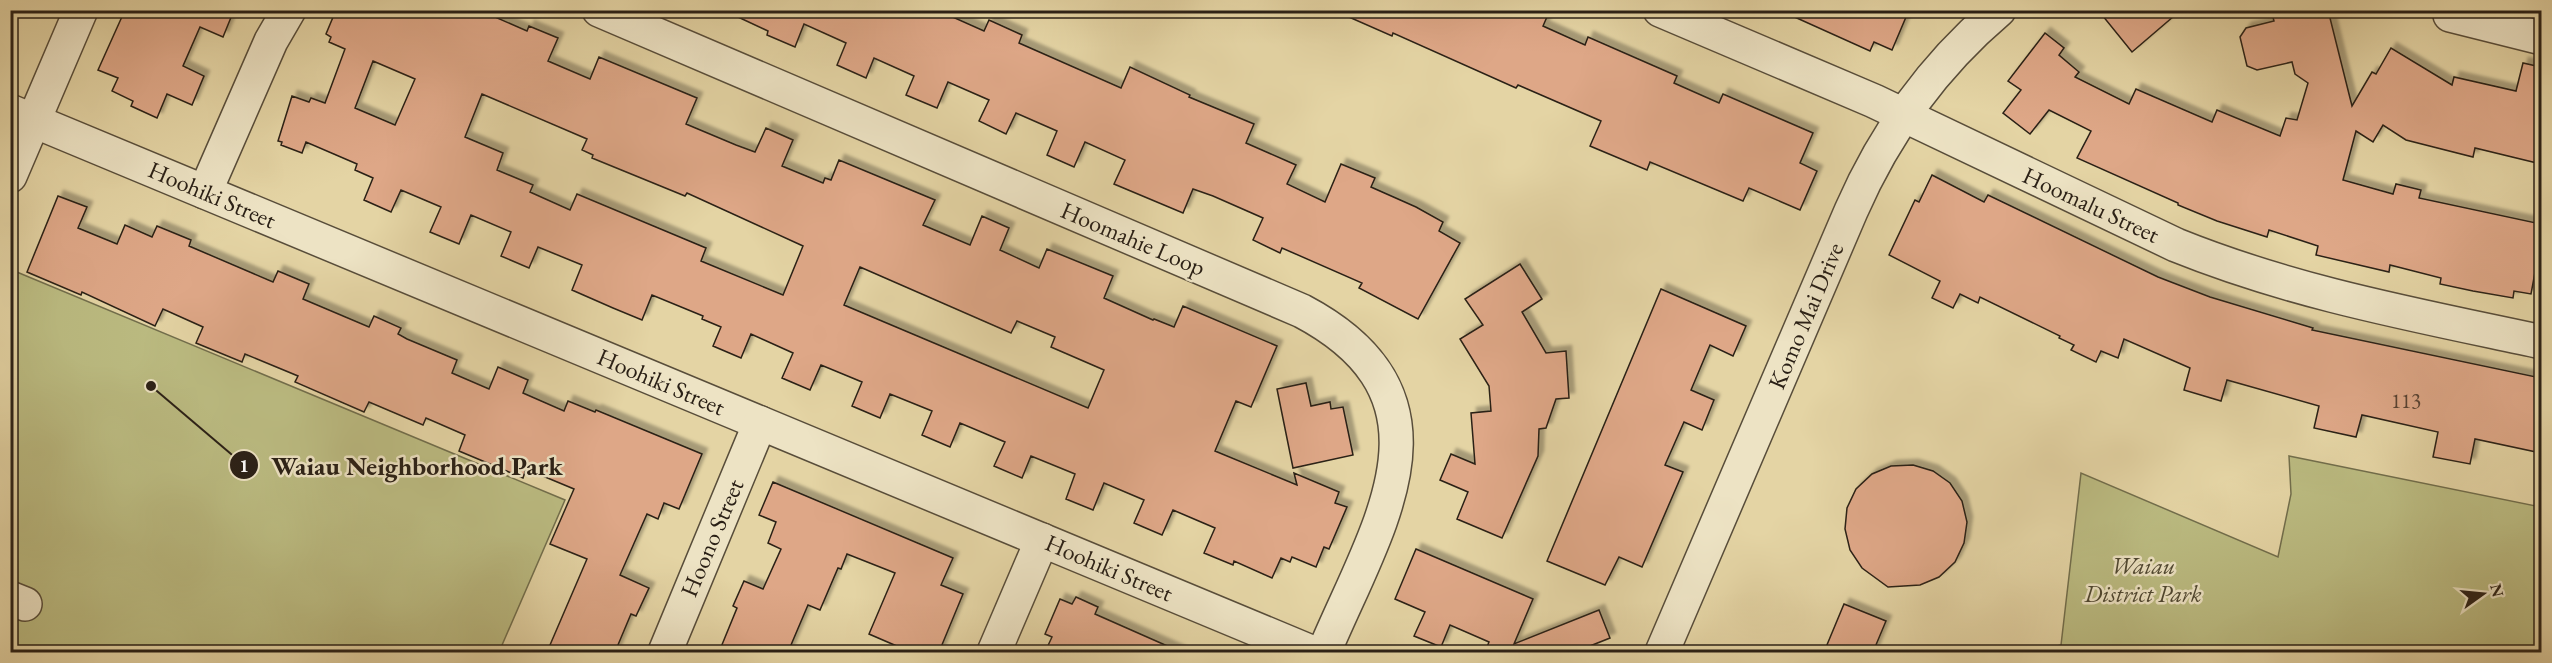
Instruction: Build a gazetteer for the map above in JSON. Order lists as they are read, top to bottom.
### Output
{
  "streets": {
    "street": [
      "Hoohiki Street",
      "Hoomalu Street",
      "Hoomahie Loop",
      "Komo Mai Drive",
      "Hoono Street"
    ]
  },
  "crossings": [
    ["Hoohiki Street", "Hoono Street"],
    ["Hoomalu Street", "Komo Mai Drive"]
  ],
  "parks": ["Waiau District Park"],
  "places": ["Waiau Neighborhood Park"],
  "house_numbers": ["113"],
  "north": "right"
}
